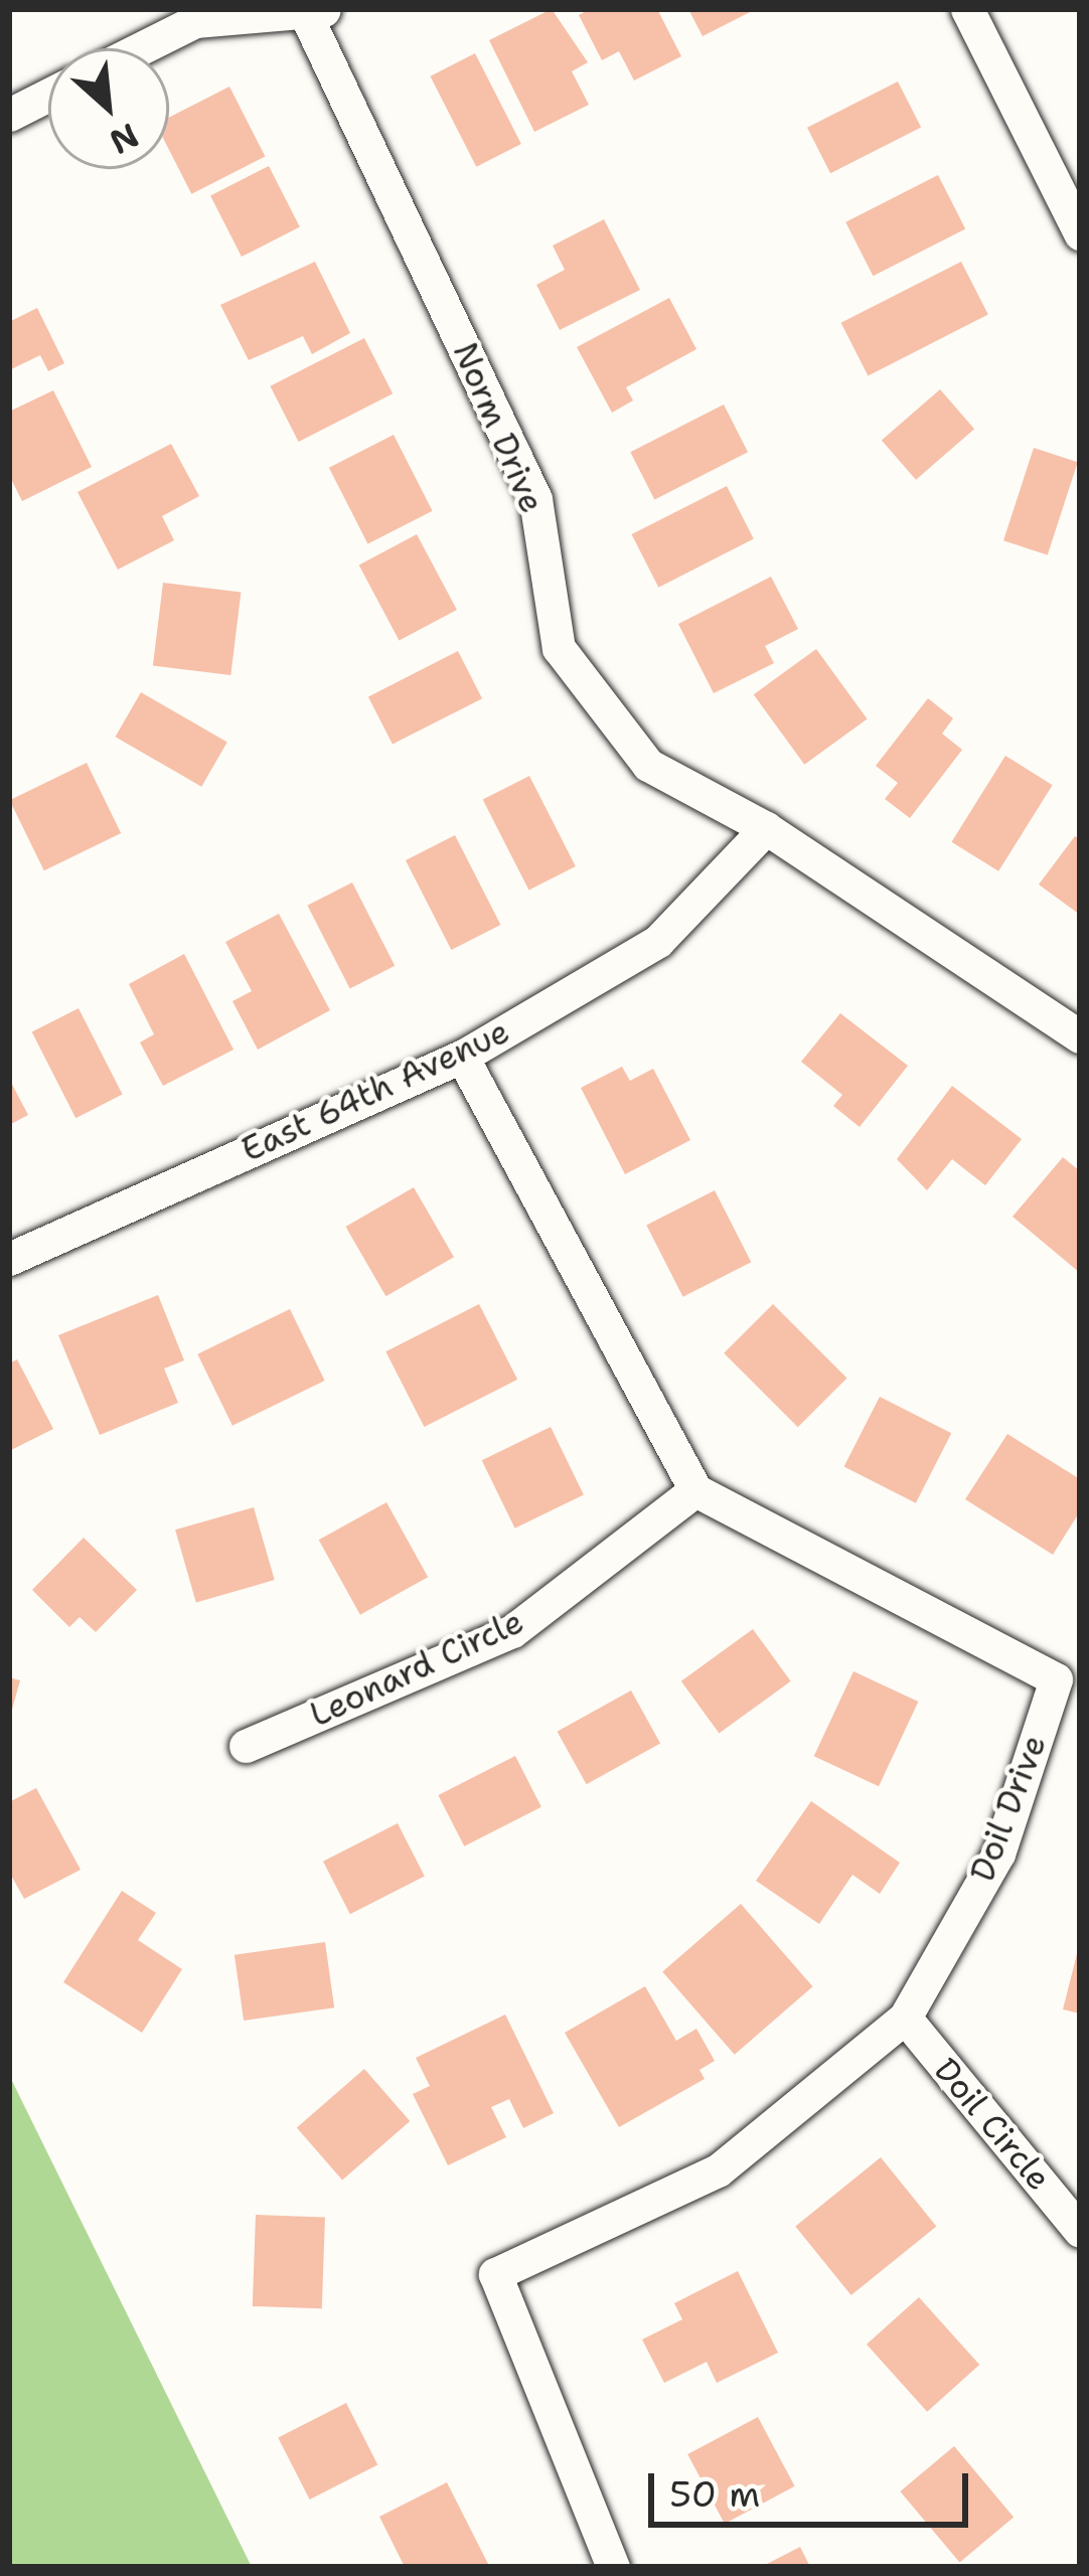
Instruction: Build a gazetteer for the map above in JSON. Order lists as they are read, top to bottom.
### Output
{
  "streets": {
    "street": [
      "Norm Drive",
      "East 64th Avenue",
      "Leonard Circle",
      "Doil Drive",
      "Doil Circle"
    ]
  },
  "crossings": [
    ["Norm Drive", "East 64th Avenue"],
    ["Leonard Circle", "Doil Drive"],
    ["Doil Drive", "Doil Circle"]
  ],
  "scale_bar": "50 m",
  "north": "bottom right"
}
